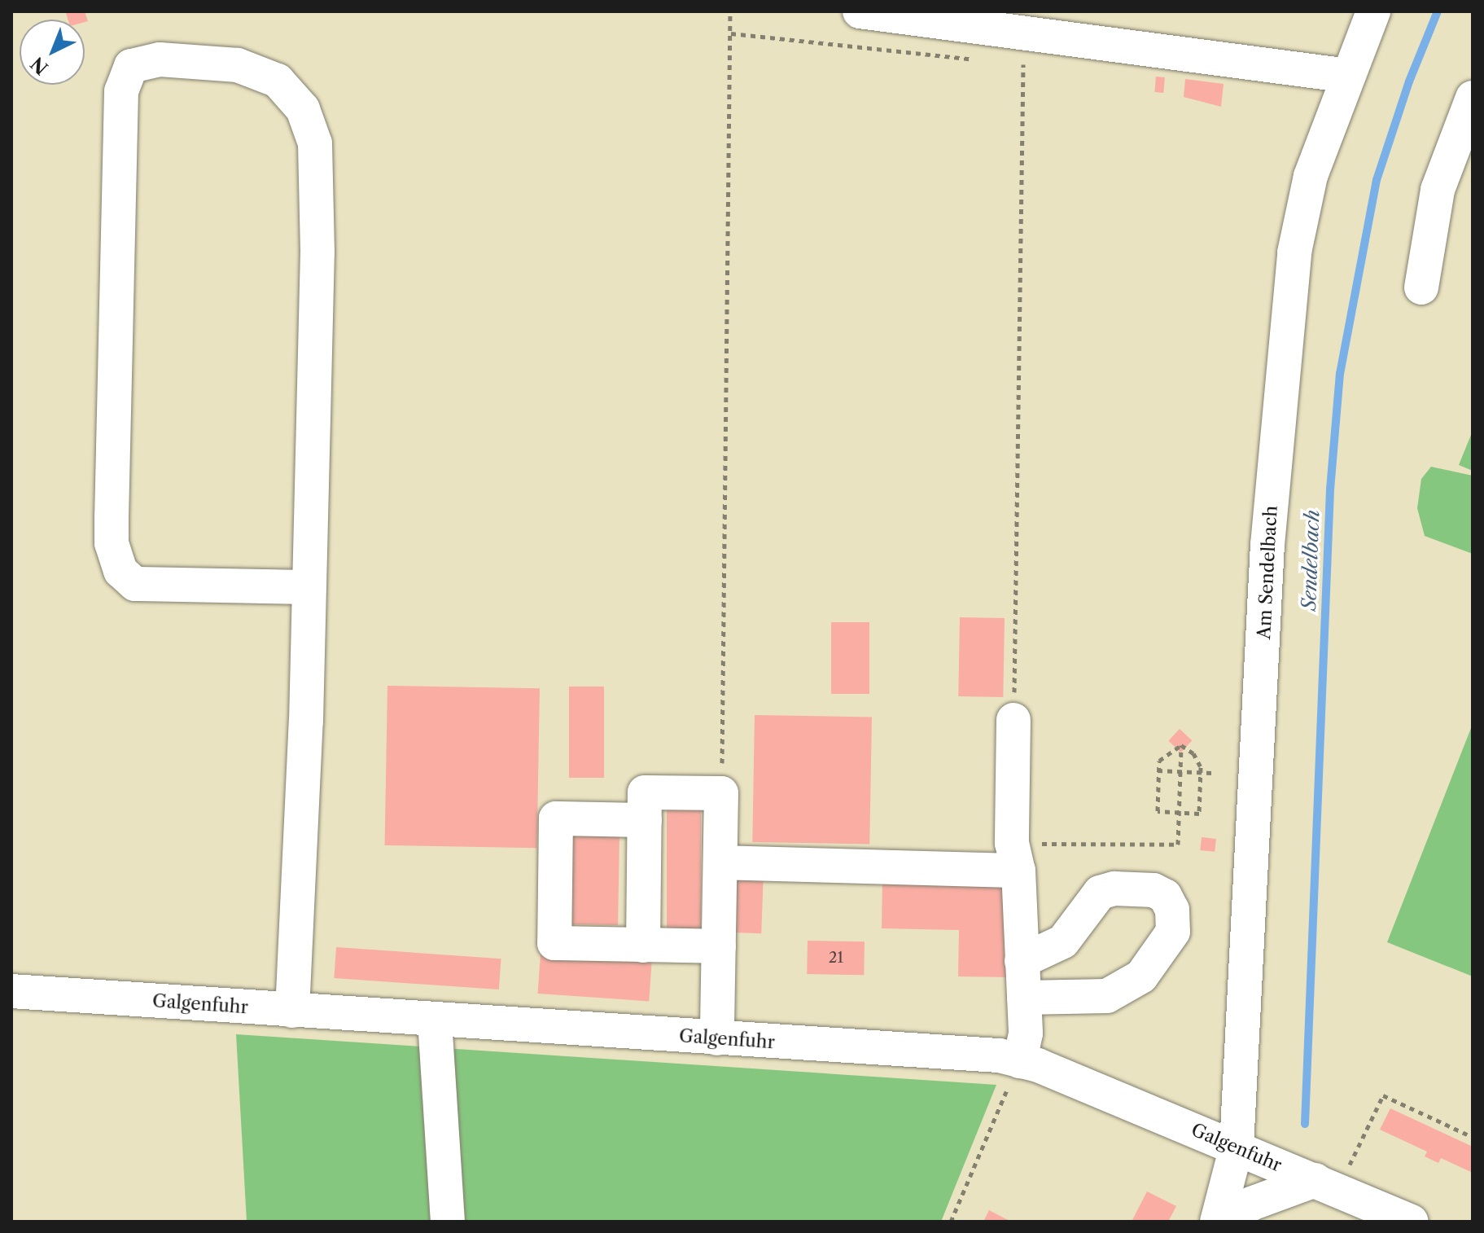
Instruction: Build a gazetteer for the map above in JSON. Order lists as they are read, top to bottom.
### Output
{
  "streets": {
    "street": ["Am Sendelbach", "Galgenfuhr"]
  },
  "crossings": [
    ["Am Sendelbach", "Galgenfuhr"]
  ],
  "water": ["Sendelbach"],
  "house_numbers": ["21"],
  "north": "bottom left"
}
